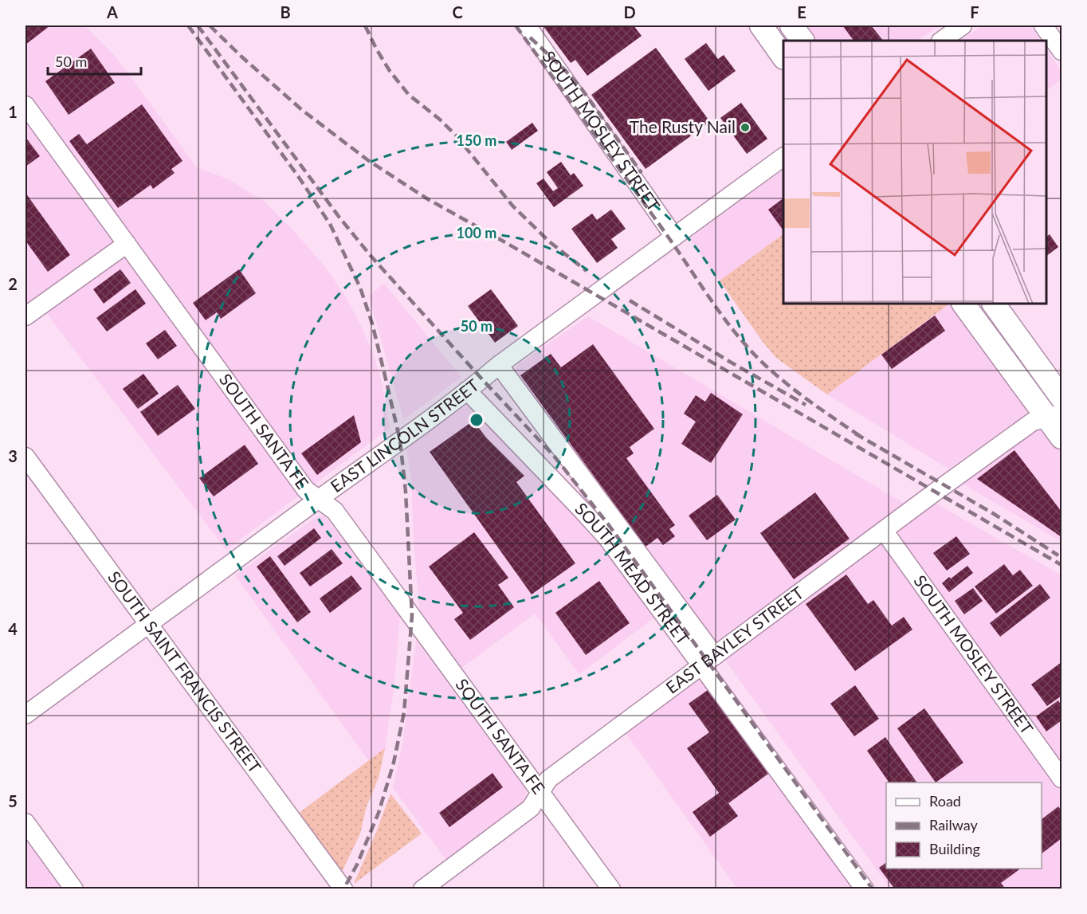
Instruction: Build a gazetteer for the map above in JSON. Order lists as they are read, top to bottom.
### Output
{
  "streets": {
    "street": [
      "SOUTH MOSLEY STREET",
      "SOUTH SANTA FE",
      "EAST LINCOLN STREET",
      "SOUTH MEAD STREET",
      "EAST BAYLEY STREET",
      "SOUTH SAINT FRANCIS STREET"
    ]
  },
  "crossings": [
    ["SOUTH MOSLEY STREET", "EAST LINCOLN STREET"],
    ["SOUTH MOSLEY STREET", "EAST BAYLEY STREET"],
    ["SOUTH SANTA FE", "EAST LINCOLN STREET"],
    ["SOUTH SANTA FE", "EAST BAYLEY STREET"],
    ["EAST LINCOLN STREET", "SOUTH MEAD STREET"],
    ["EAST LINCOLN STREET", "SOUTH SAINT FRANCIS STREET"],
    ["SOUTH MEAD STREET", "EAST BAYLEY STREET"]
  ],
  "places": ["The Rusty Nail"],
  "legend": ["Road", "Railway", "Building"],
  "scale_bar": "50 m",
  "grid": {
    "columns": [
      "A",
      "B",
      "C",
      "D",
      "E",
      "F"
    ],
    "rows": [
      "1",
      "2",
      "3",
      "4",
      "5"
    ]
  },
  "rings": ["150 m", "100 m", "50 m"]
}
